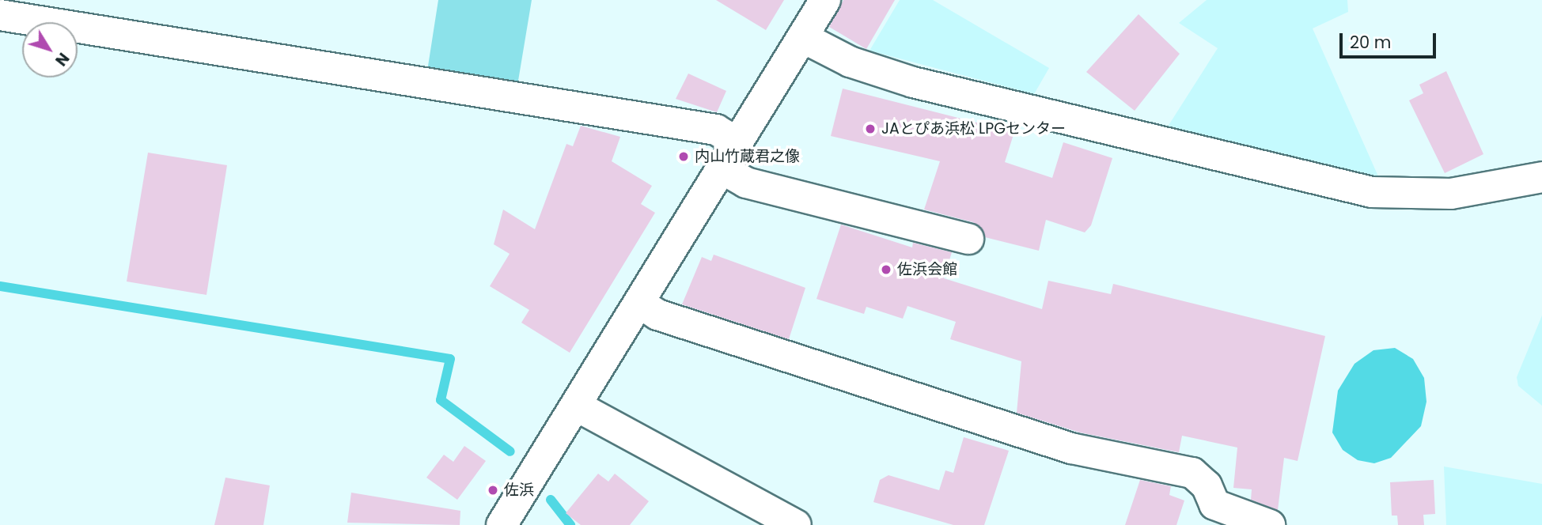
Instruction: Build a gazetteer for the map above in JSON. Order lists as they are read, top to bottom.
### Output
{
  "places": [
    "JAとぴあ浜松 LPGセンター",
    "内山竹蔵君之像",
    "佐浜会館",
    "佐浜"
  ],
  "scale_bar": "20 m",
  "north": "bottom right"
}
